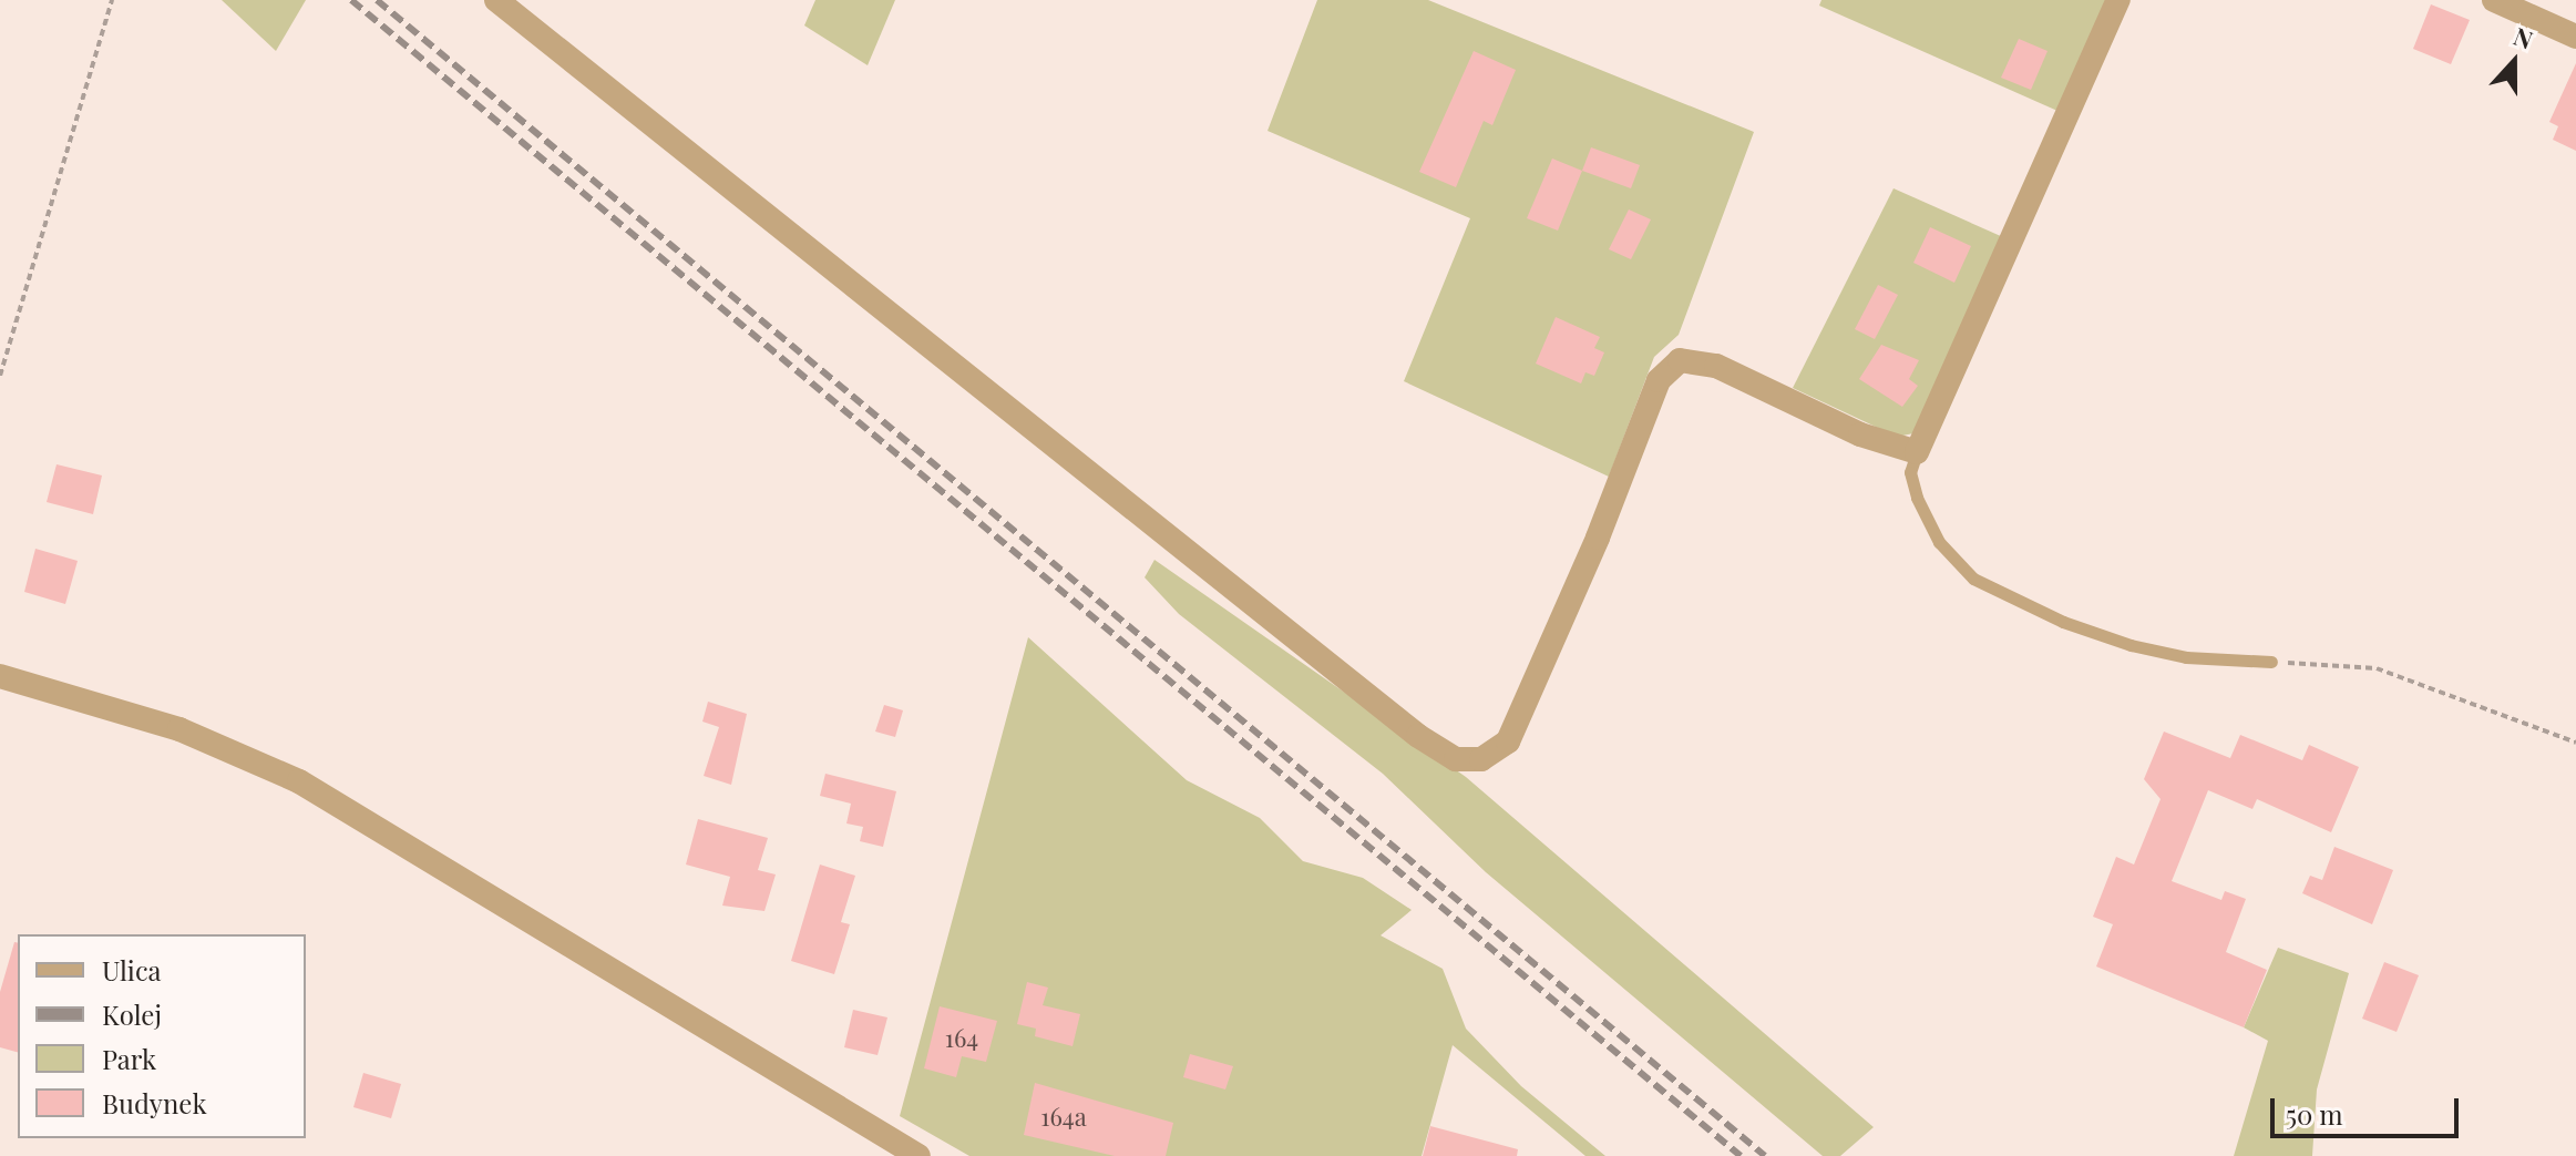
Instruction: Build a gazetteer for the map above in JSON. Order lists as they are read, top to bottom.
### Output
{
  "house_numbers": ["164", "164a"],
  "legend": [
    "Ulica",
    "Kolej",
    "Park",
    "Budynek"
  ],
  "scale_bar": "50 m",
  "north": "top"
}
